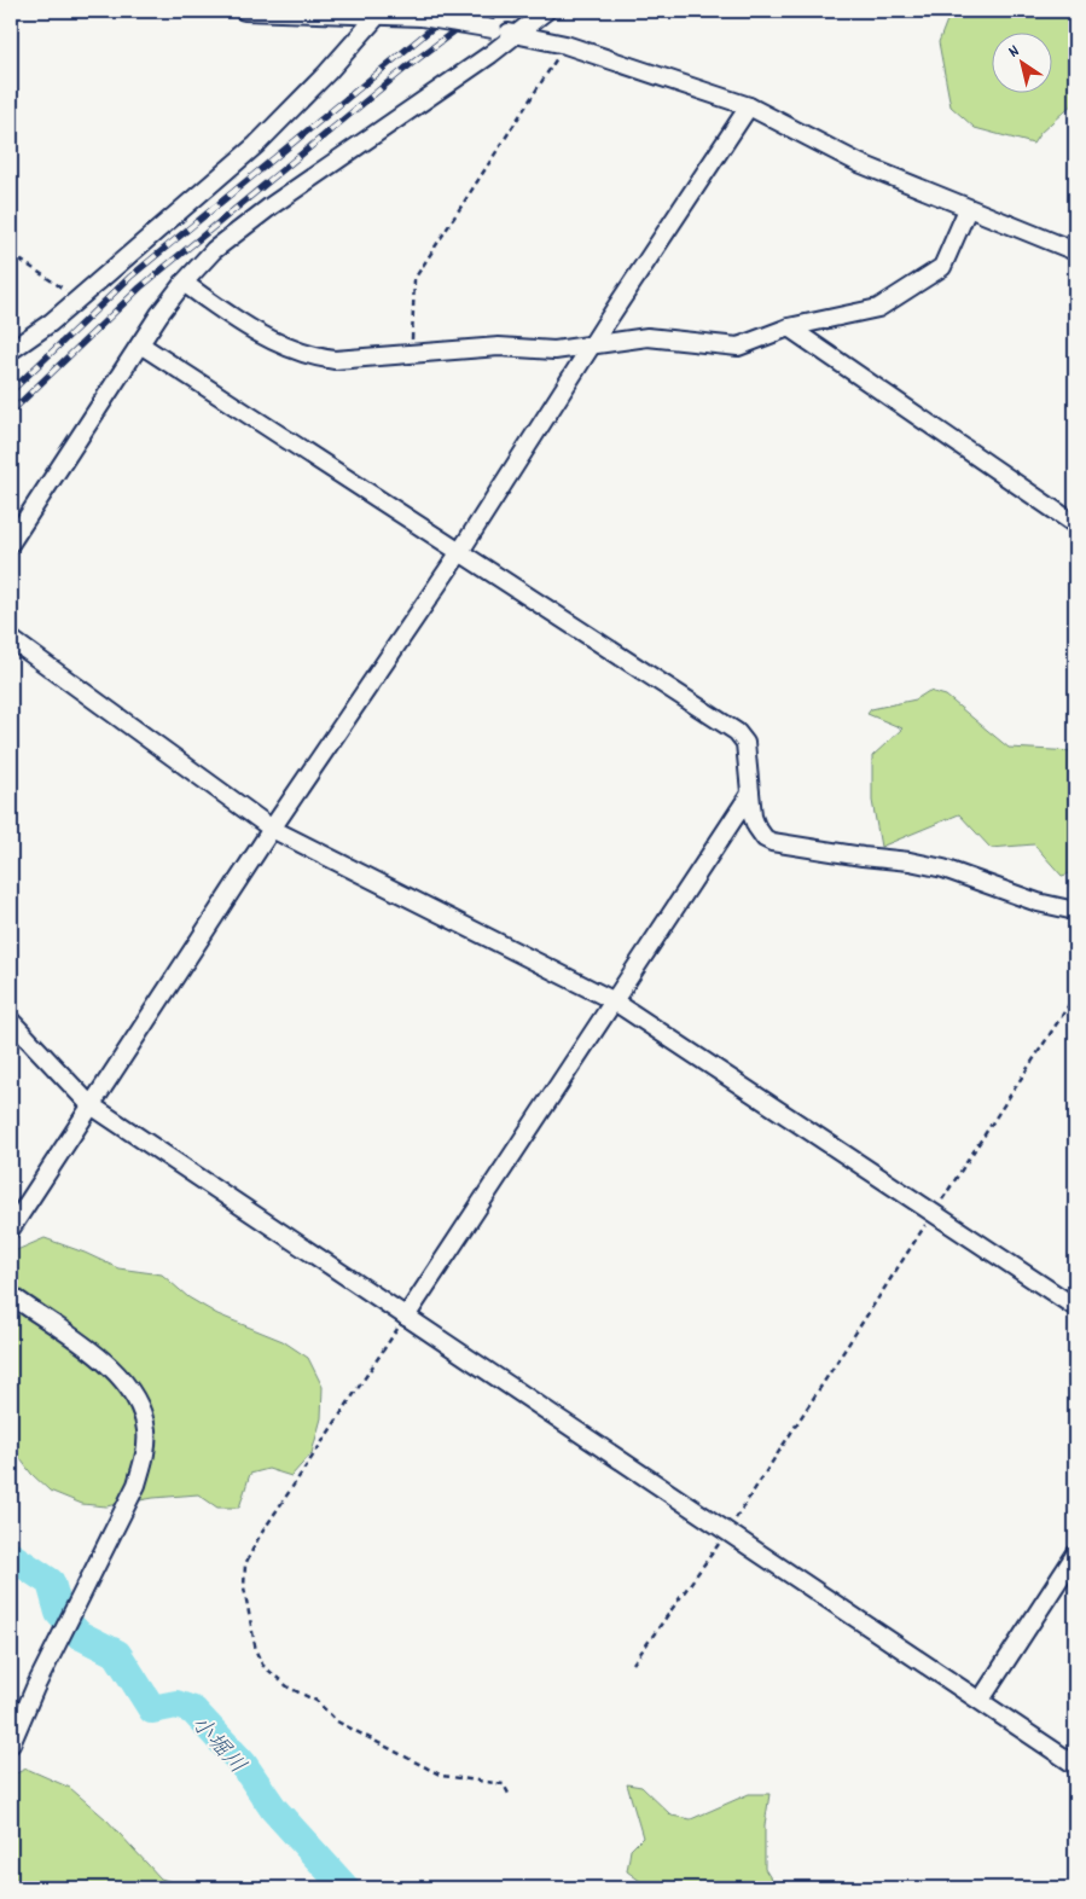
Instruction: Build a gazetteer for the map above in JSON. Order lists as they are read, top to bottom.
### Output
{
  "water": ["小堀川"],
  "north": "top left"
}
